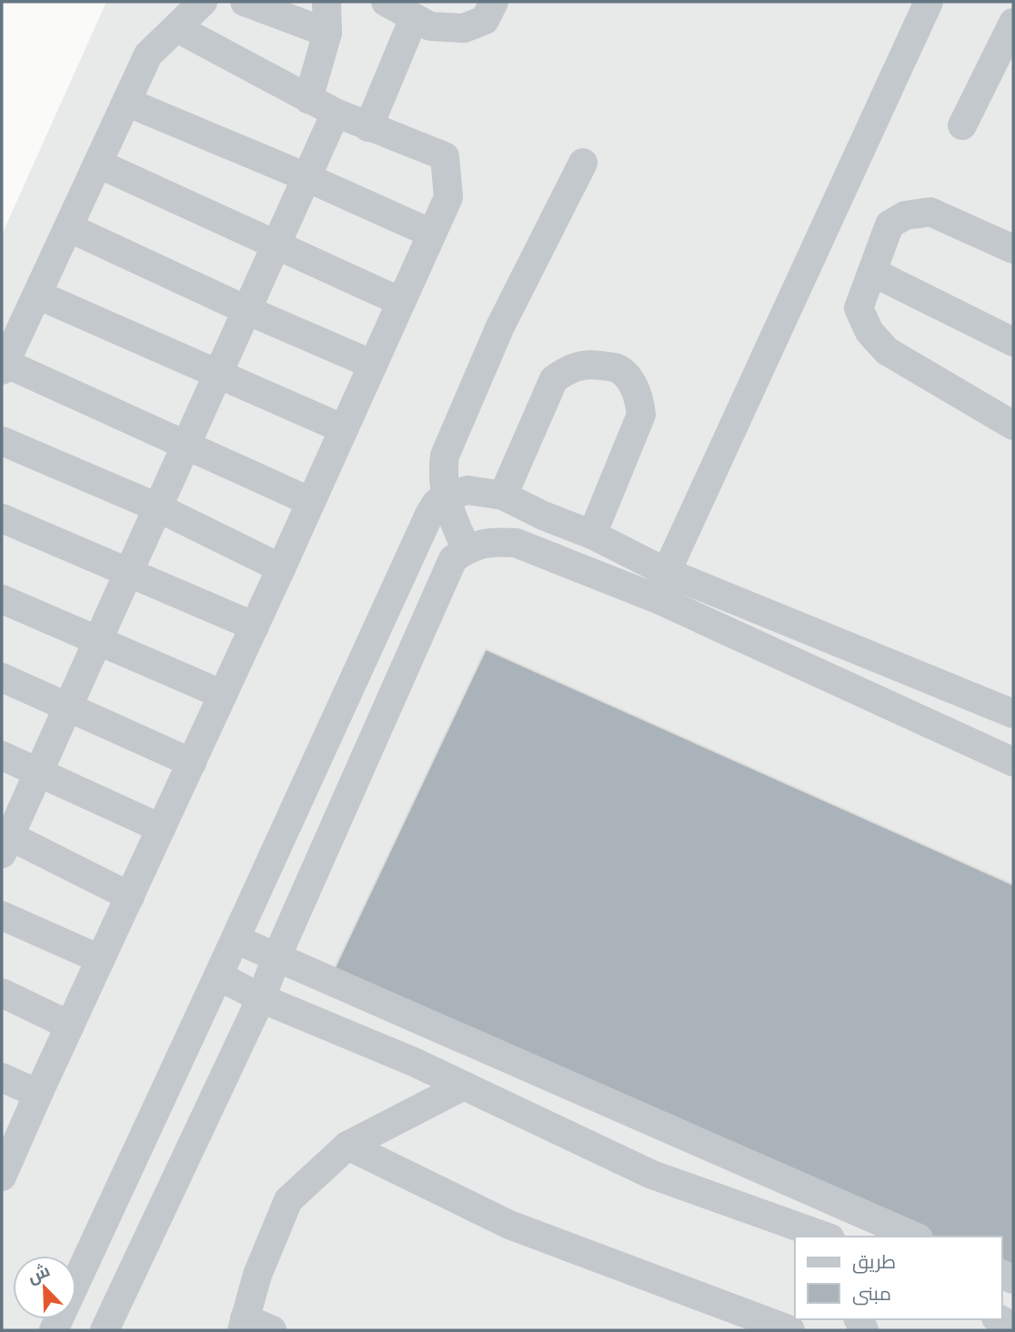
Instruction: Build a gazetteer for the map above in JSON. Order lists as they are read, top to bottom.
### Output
{
  "legend": ["طريق", "مبنى"],
  "north": "top left"
}
